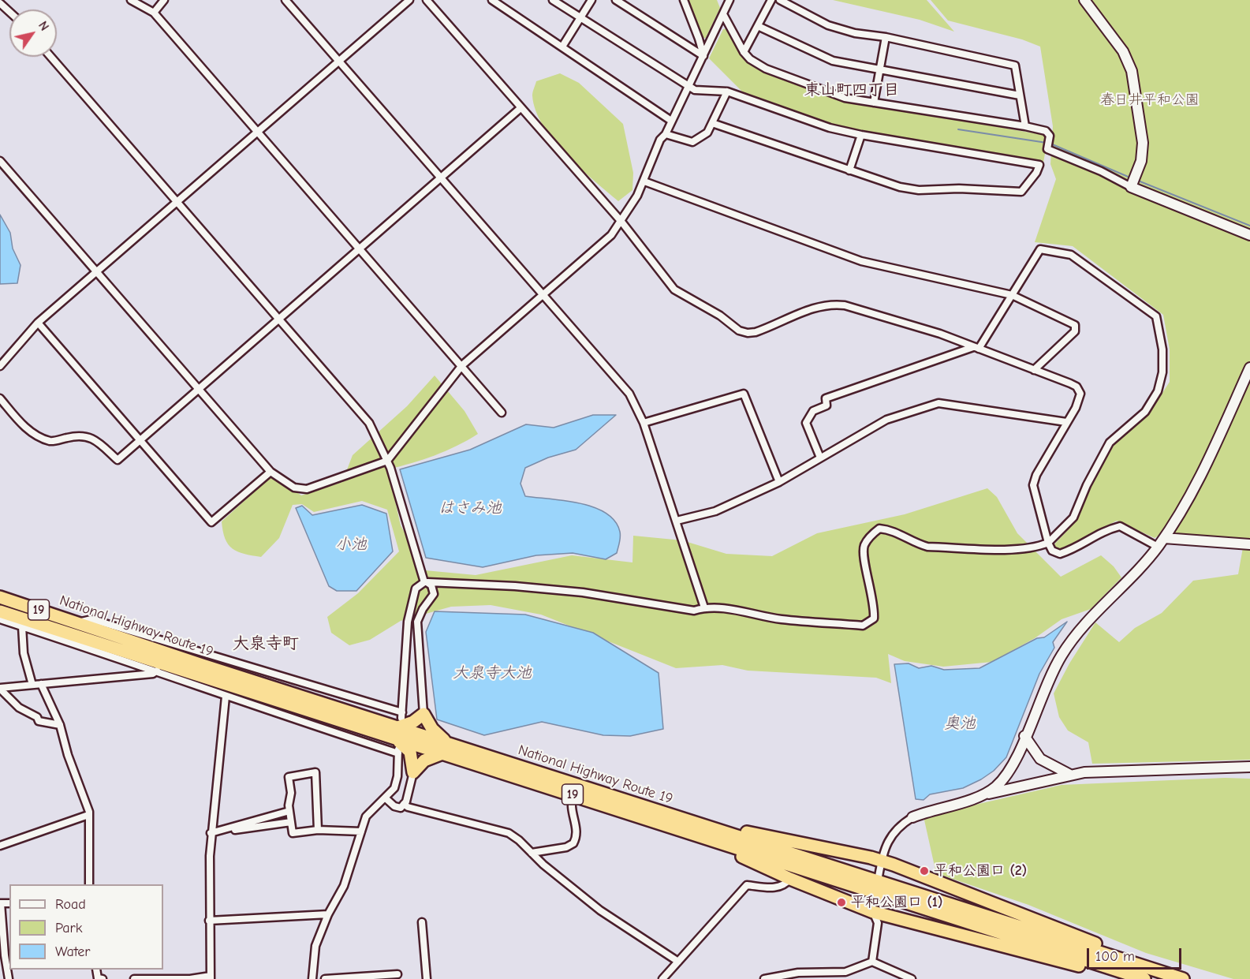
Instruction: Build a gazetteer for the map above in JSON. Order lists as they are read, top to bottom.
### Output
{
  "streets": {
    "highway": ["19", "National Highway Route 19"]
  },
  "districts": ["東山町四丁目", "大泉寺町"],
  "water": [
    "はさみ池",
    "小池",
    "大泉寺大池",
    "奥池"
  ],
  "parks": ["春日井平和公園"],
  "places": ["平和公園口 (2)", "平和公園口 (1)"],
  "legend": ["Road", "Park", "Water"],
  "scale_bar": "100 m",
  "north": "top right"
}
